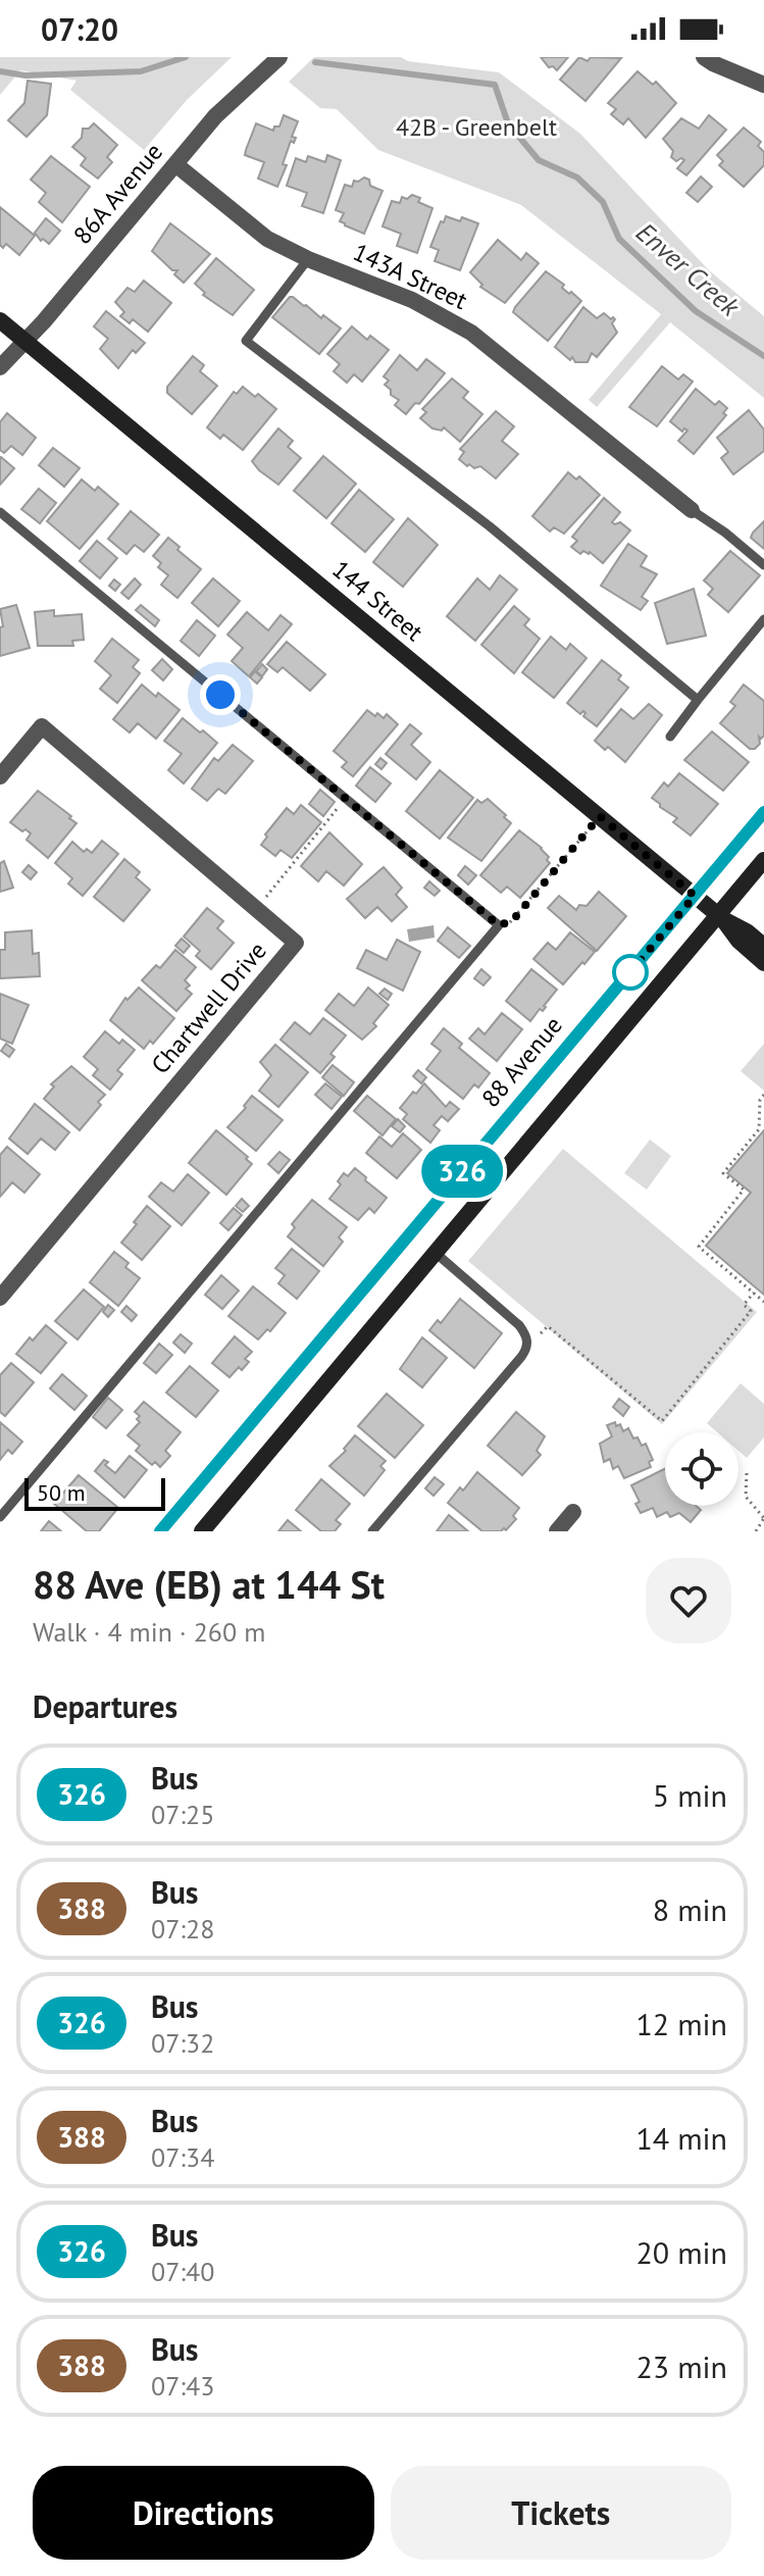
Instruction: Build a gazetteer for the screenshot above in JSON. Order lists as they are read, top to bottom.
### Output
{
  "streets": {
    "main road": ["144 Street", "88 Avenue"],
    "street": ["86A Avenue", "143A Street", "Chartwell Drive"]
  },
  "crossings": [
    ["86A Avenue", "143A Street"],
    ["86A Avenue", "144 Street"],
    ["144 Street", "88 Avenue"]
  ],
  "water": ["Enver Creek"],
  "parks": ["42B - Greenbelt"],
  "lines": ["bus line 326"],
  "scale_bar": "50 m",
  "page": {
    "status": "07:20",
    "on_map": "326",
    "scale": "50 m",
    "heading": [
      ["88 Ave (EB) at 144 St", "Walk · 4 min · 260 m"],
      "Departures"
    ],
    "list": [
      {
        "mark": "326",
        "name": "Bus",
        "note": "07:25",
        "value": "5 min"
      },
      {
        "mark": "388",
        "name": "Bus",
        "note": "07:28",
        "value": "8 min"
      },
      {
        "mark": "326",
        "name": "Bus",
        "note": "07:32",
        "value": "12 min"
      },
      {
        "mark": "388",
        "name": "Bus",
        "note": "07:34",
        "value": "14 min"
      },
      {
        "mark": "326",
        "name": "Bus",
        "note": "07:40",
        "value": "20 min"
      },
      {
        "mark": "388",
        "name": "Bus",
        "note": "07:43",
        "value": "23 min"
      }
    ],
    "buttons": ["Directions", "Tickets"]
  }
}
